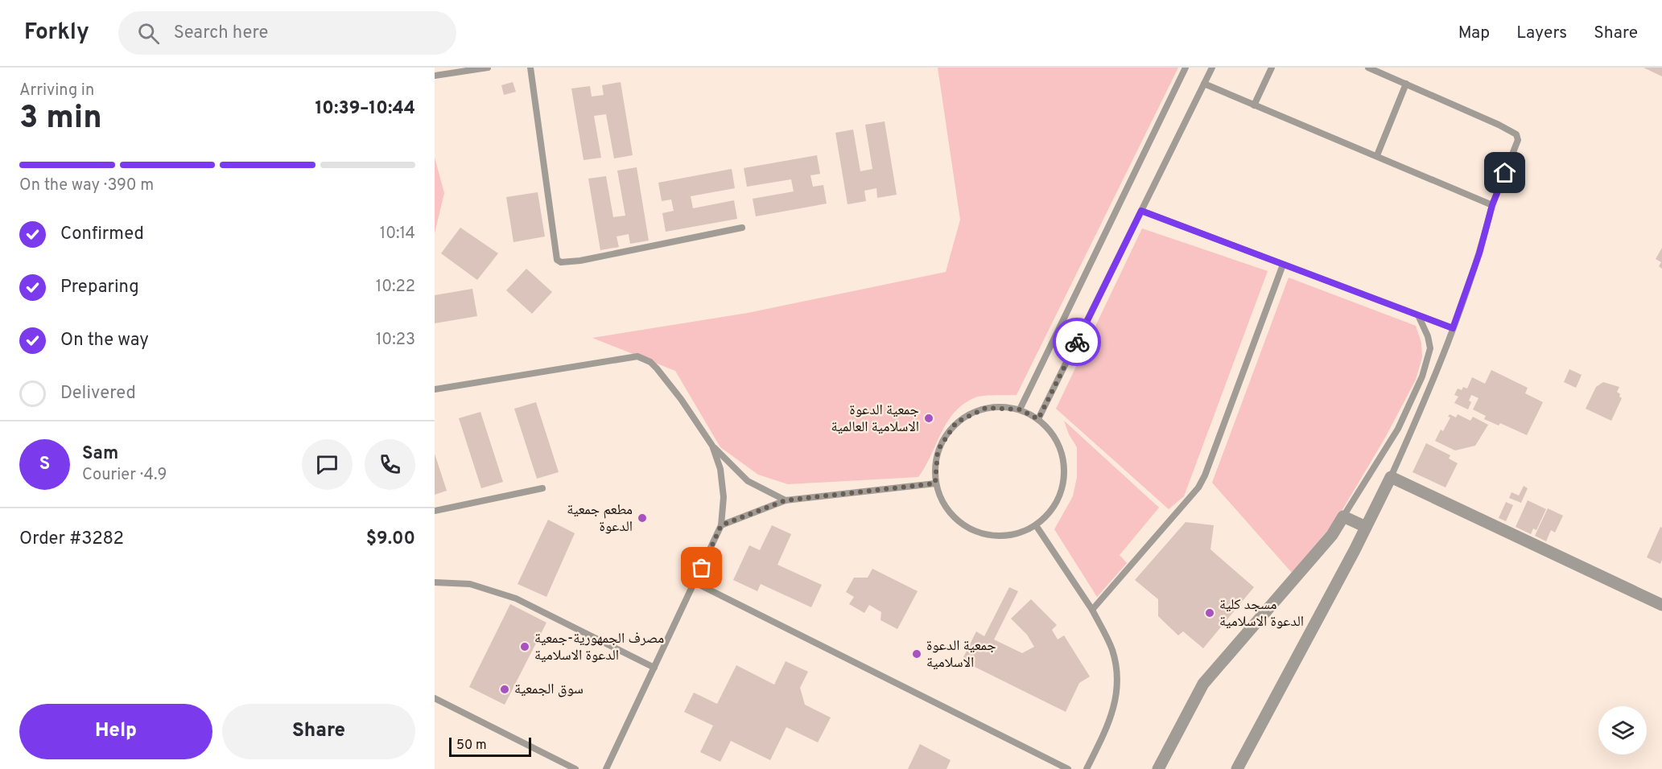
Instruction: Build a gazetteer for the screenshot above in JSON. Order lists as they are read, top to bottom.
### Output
{
  "places": [
    "جمعية الدعوة الاسلامية العالمية",
    "مطعم جمعية الدعوة",
    "مسجد كلية الدعوة الاسلامية",
    "مصرف الجمهورية-جمعية الدعوة الاسلامية",
    "جمعية الدعوة الاسلامية",
    "سوق الجمعية"
  ],
  "scale_bar": "50 m",
  "page": {
    "header": "Forkly",
    "search": "Search here",
    "nav": ["Map", "Layers", "Share"],
    "heading": ["3 min", "Arriving in", "10:39–10:44"],
    "panel": [
      "Sam",
      "Courier · 4.9",
      "Order #3282",
      "$9.00"
    ],
    "bar": "On the way · 390 m",
    "list": [
      ["Confirmed", "10:14"],
      ["Preparing", "10:22"],
      ["On the way", "10:23"],
      "Delivered"
    ],
    "round": "S",
    "buttons": ["Help", "Share"],
    "scale": "50 m"
  }
}
